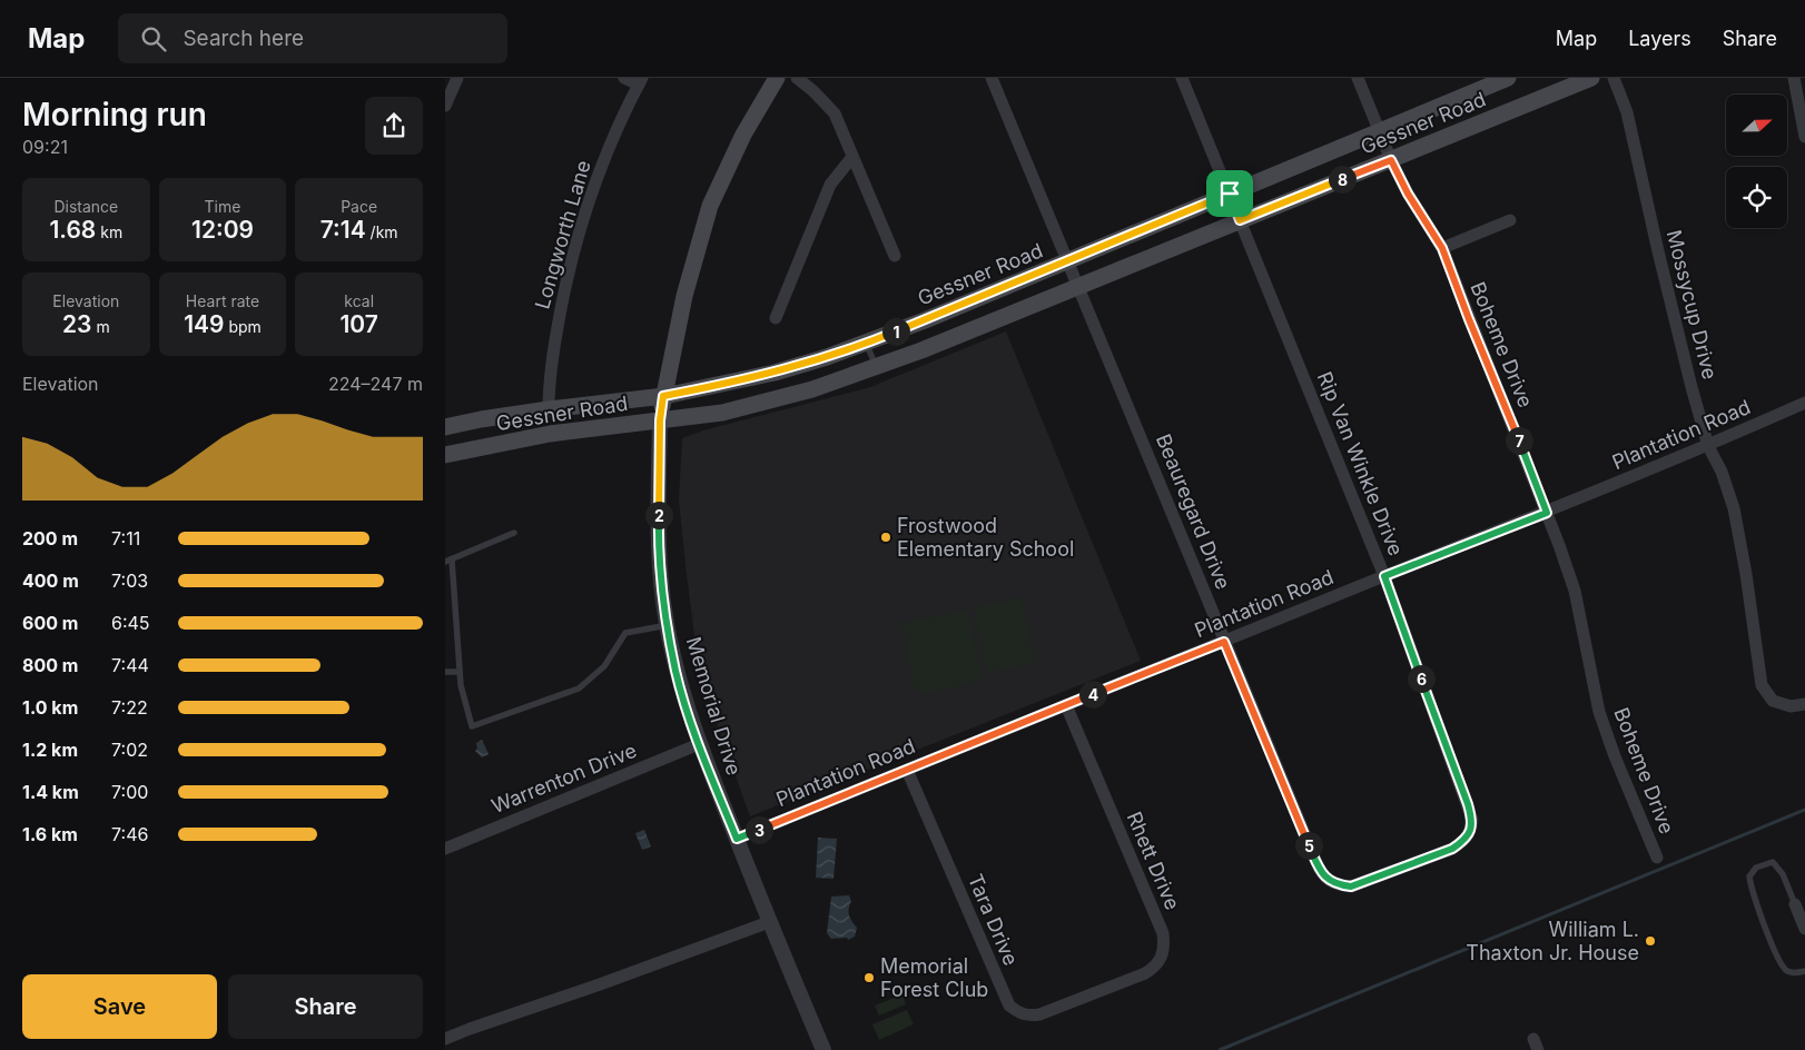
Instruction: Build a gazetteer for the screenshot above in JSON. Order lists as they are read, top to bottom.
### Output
{
  "streets": {
    "main road": ["Gessner Road", "Memorial Drive"],
    "street": [
      "Longworth Lane",
      "Mossycup Drive",
      "Boheme Drive",
      "Plantation Road",
      "Rip Van Winkle Drive",
      "Beauregard Drive",
      "Warrenton Drive",
      "Rhett Drive",
      "Tara Drive"
    ]
  },
  "crossings": [
    ["Gessner Road", "Longworth Lane"],
    ["Gessner Road", "Boheme Drive"],
    ["Gessner Road", "Rip Van Winkle Drive"],
    ["Gessner Road", "Beauregard Drive"],
    ["Gessner Road", "Memorial Drive"],
    ["Mossycup Drive", "Plantation Road"],
    ["Boheme Drive", "Plantation Road"],
    ["Plantation Road", "Rip Van Winkle Drive"],
    ["Plantation Road", "Beauregard Drive"],
    ["Plantation Road", "Memorial Drive"],
    ["Plantation Road", "Rhett Drive"],
    ["Plantation Road", "Tara Drive"],
    ["Rip Van Winkle Drive", "Beauregard Drive"],
    ["Memorial Drive", "Warrenton Drive"],
    ["Rhett Drive", "Tara Drive"]
  ],
  "places": ["Frostwood Elementary School", "William L. Thaxton Jr. House", "Memorial Forest Club"],
  "north": "right",
  "page": {
    "header": "Map",
    "search": "Search here",
    "nav": ["Map", "Layers", "Share"],
    "heading": ["Morning run", "09:21"],
    "pins": [
      "8",
      "1",
      "7",
      "2",
      "6",
      "4",
      "3",
      "5"
    ],
    "stats": [
      ["Distance", "1.68 km"],
      ["Time", "12:09"],
      ["Pace", "7:14 /km"],
      ["Elevation", "23 m"],
      ["Heart rate", "149 bpm"],
      ["kcal", "107"]
    ],
    "chart": ["Elevation", "224–247 m"],
    "list": [
      {
        "name": "200 m",
        "note": "7:11"
      },
      {
        "name": "400 m",
        "note": "7:03"
      },
      {
        "name": "600 m",
        "note": "6:45"
      },
      {
        "name": "800 m",
        "note": "7:44"
      },
      {
        "name": "1.0 km",
        "note": "7:22"
      },
      {
        "name": "1.2 km",
        "note": "7:02"
      },
      {
        "name": "1.4 km",
        "note": "7:00"
      },
      {
        "name": "1.6 km",
        "note": "7:46"
      }
    ],
    "buttons": ["Save", "Share"]
  }
}
